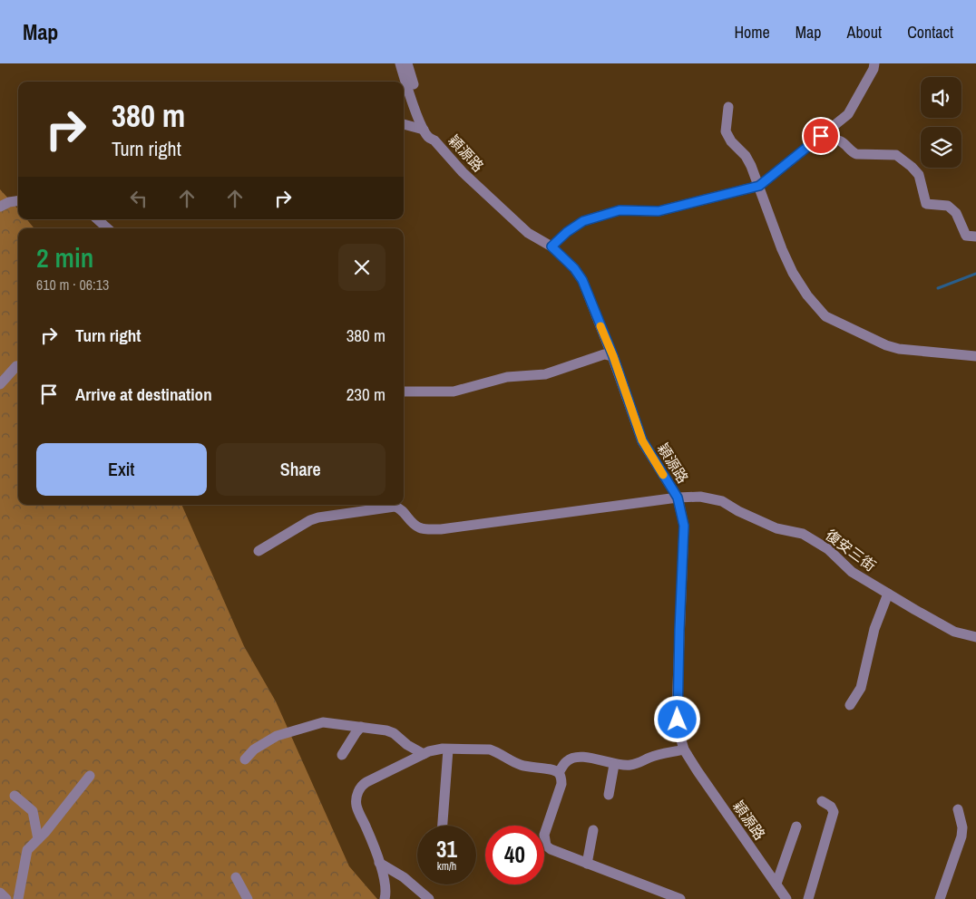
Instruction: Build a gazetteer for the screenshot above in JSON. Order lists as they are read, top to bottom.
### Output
{
  "streets": {
    "street": ["穎源路", "復安三街"]
  },
  "crossings": [
    ["穎源路", "復安三街"]
  ],
  "page": {
    "header": "Map",
    "nav": [
      "Home",
      "Map",
      "About",
      "Contact"
    ],
    "turn": ["380 m", "Turn right"],
    "heading": ["2 min", "610 m · 06:13"],
    "list": [
      {
        "name": "Turn right",
        "value": "380 m"
      },
      {
        "name": "Arrive at destination",
        "value": "230 m"
      }
    ],
    "buttons": ["Exit", "Share"],
    "speed": "31 km/h",
    "limit": "40"
  }
}
